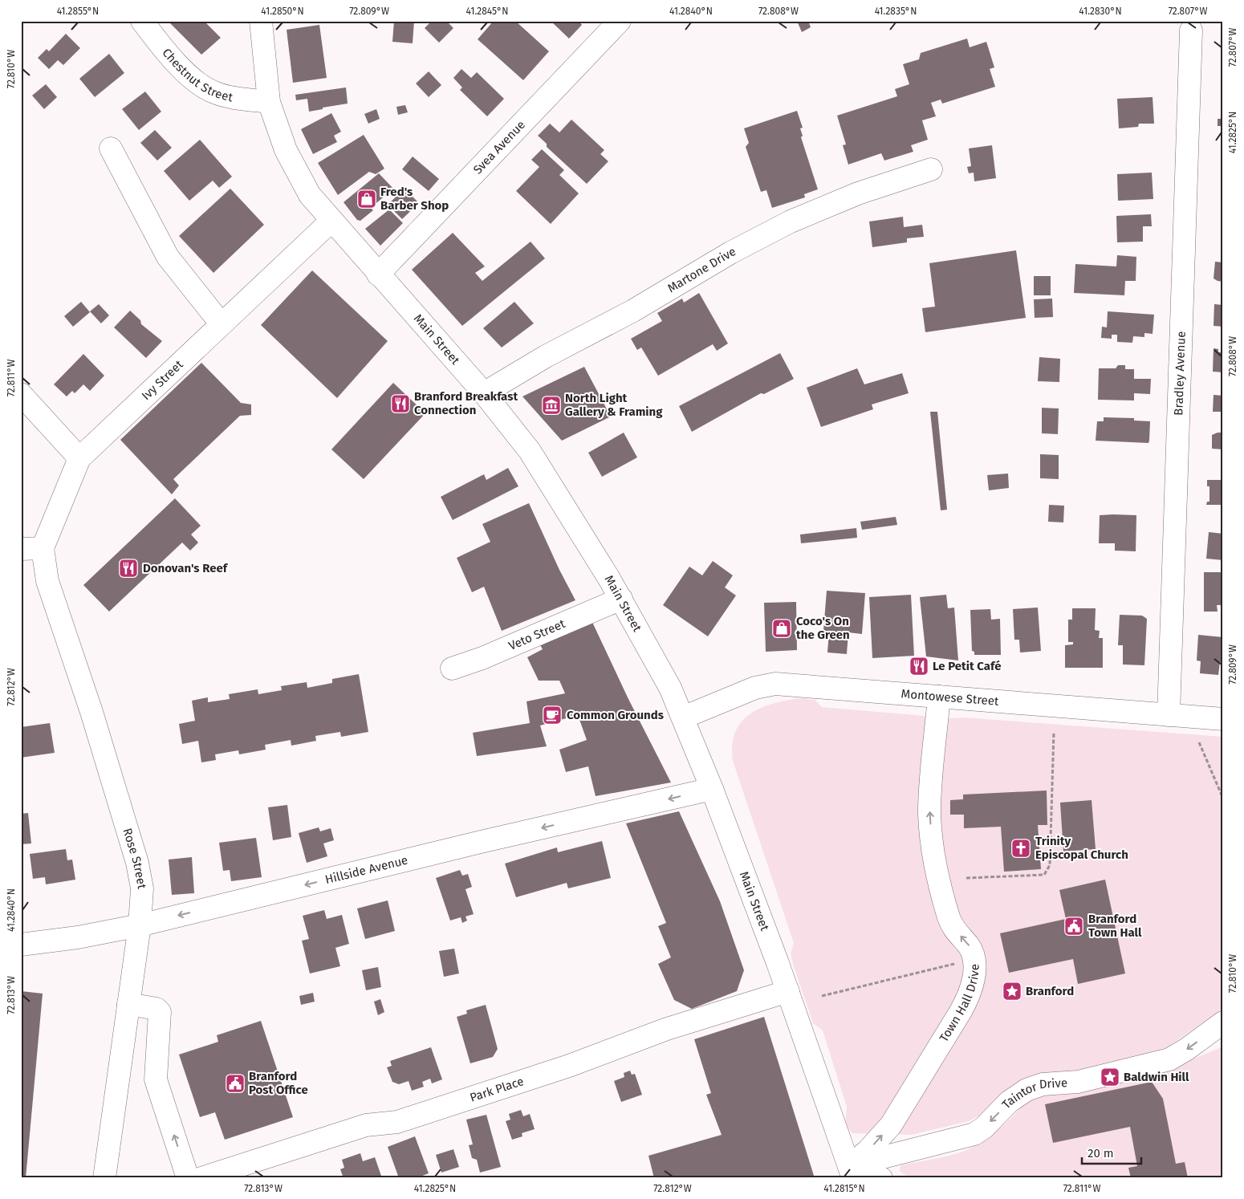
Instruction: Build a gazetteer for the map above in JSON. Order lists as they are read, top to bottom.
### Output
{
  "streets": {
    "street": [
      "Chestnut Street",
      "Svea Avenue",
      "Martone Drive",
      "Main Street",
      "Bradley Avenue",
      "Ivy Street",
      "Veto Street",
      "Montowese Street",
      "Rose Street",
      "Hillside Avenue",
      "Town Hall Drive",
      "Park Place",
      "Taintor Drive"
    ]
  },
  "crossings": [
    ["Chestnut Street", "Main Street"],
    ["Svea Avenue", "Main Street"],
    ["Martone Drive", "Main Street"],
    ["Main Street", "Ivy Street"],
    ["Main Street", "Veto Street"],
    ["Main Street", "Montowese Street"],
    ["Main Street", "Hillside Avenue"],
    ["Main Street", "Town Hall Drive"],
    ["Main Street", "Park Place"],
    ["Main Street", "Taintor Drive"],
    ["Bradley Avenue", "Montowese Street"],
    ["Ivy Street", "Rose Street"],
    ["Montowese Street", "Town Hall Drive"],
    ["Rose Street", "Hillside Avenue"],
    ["Town Hall Drive", "Taintor Drive"]
  ],
  "one_way": ["Hillside Avenue", "Town Hall Drive", "Taintor Drive"],
  "places": {
    "shop": ["Fred's Barber Shop", "Coco's On the Green"],
    "restaurant": ["Branford Breakfast Connection", "Donovan's Reef", "Le Petit Café"],
    "museum": ["North Light Gallery & Framing"],
    "cafe": ["Common Grounds"],
    "church": ["Trinity Episcopal Church"],
    "public building": ["Branford Town Hall", "Branford Post Office"],
    "place": ["Branford", "Baldwin Hill"]
  },
  "scale_bar": "20 m",
  "coordinates": [
    "41.2855°N",
    "41.2850°N",
    "72.809°W",
    "41.2845°N",
    "41.2840°N",
    "72.808°W",
    "41.2835°N",
    "41.2830°N",
    "72.807°W",
    "72.810°W",
    "41.2825°N",
    "72.811°W",
    "72.812°W",
    "72.813°W",
    "41.2815°N"
  ]
}
